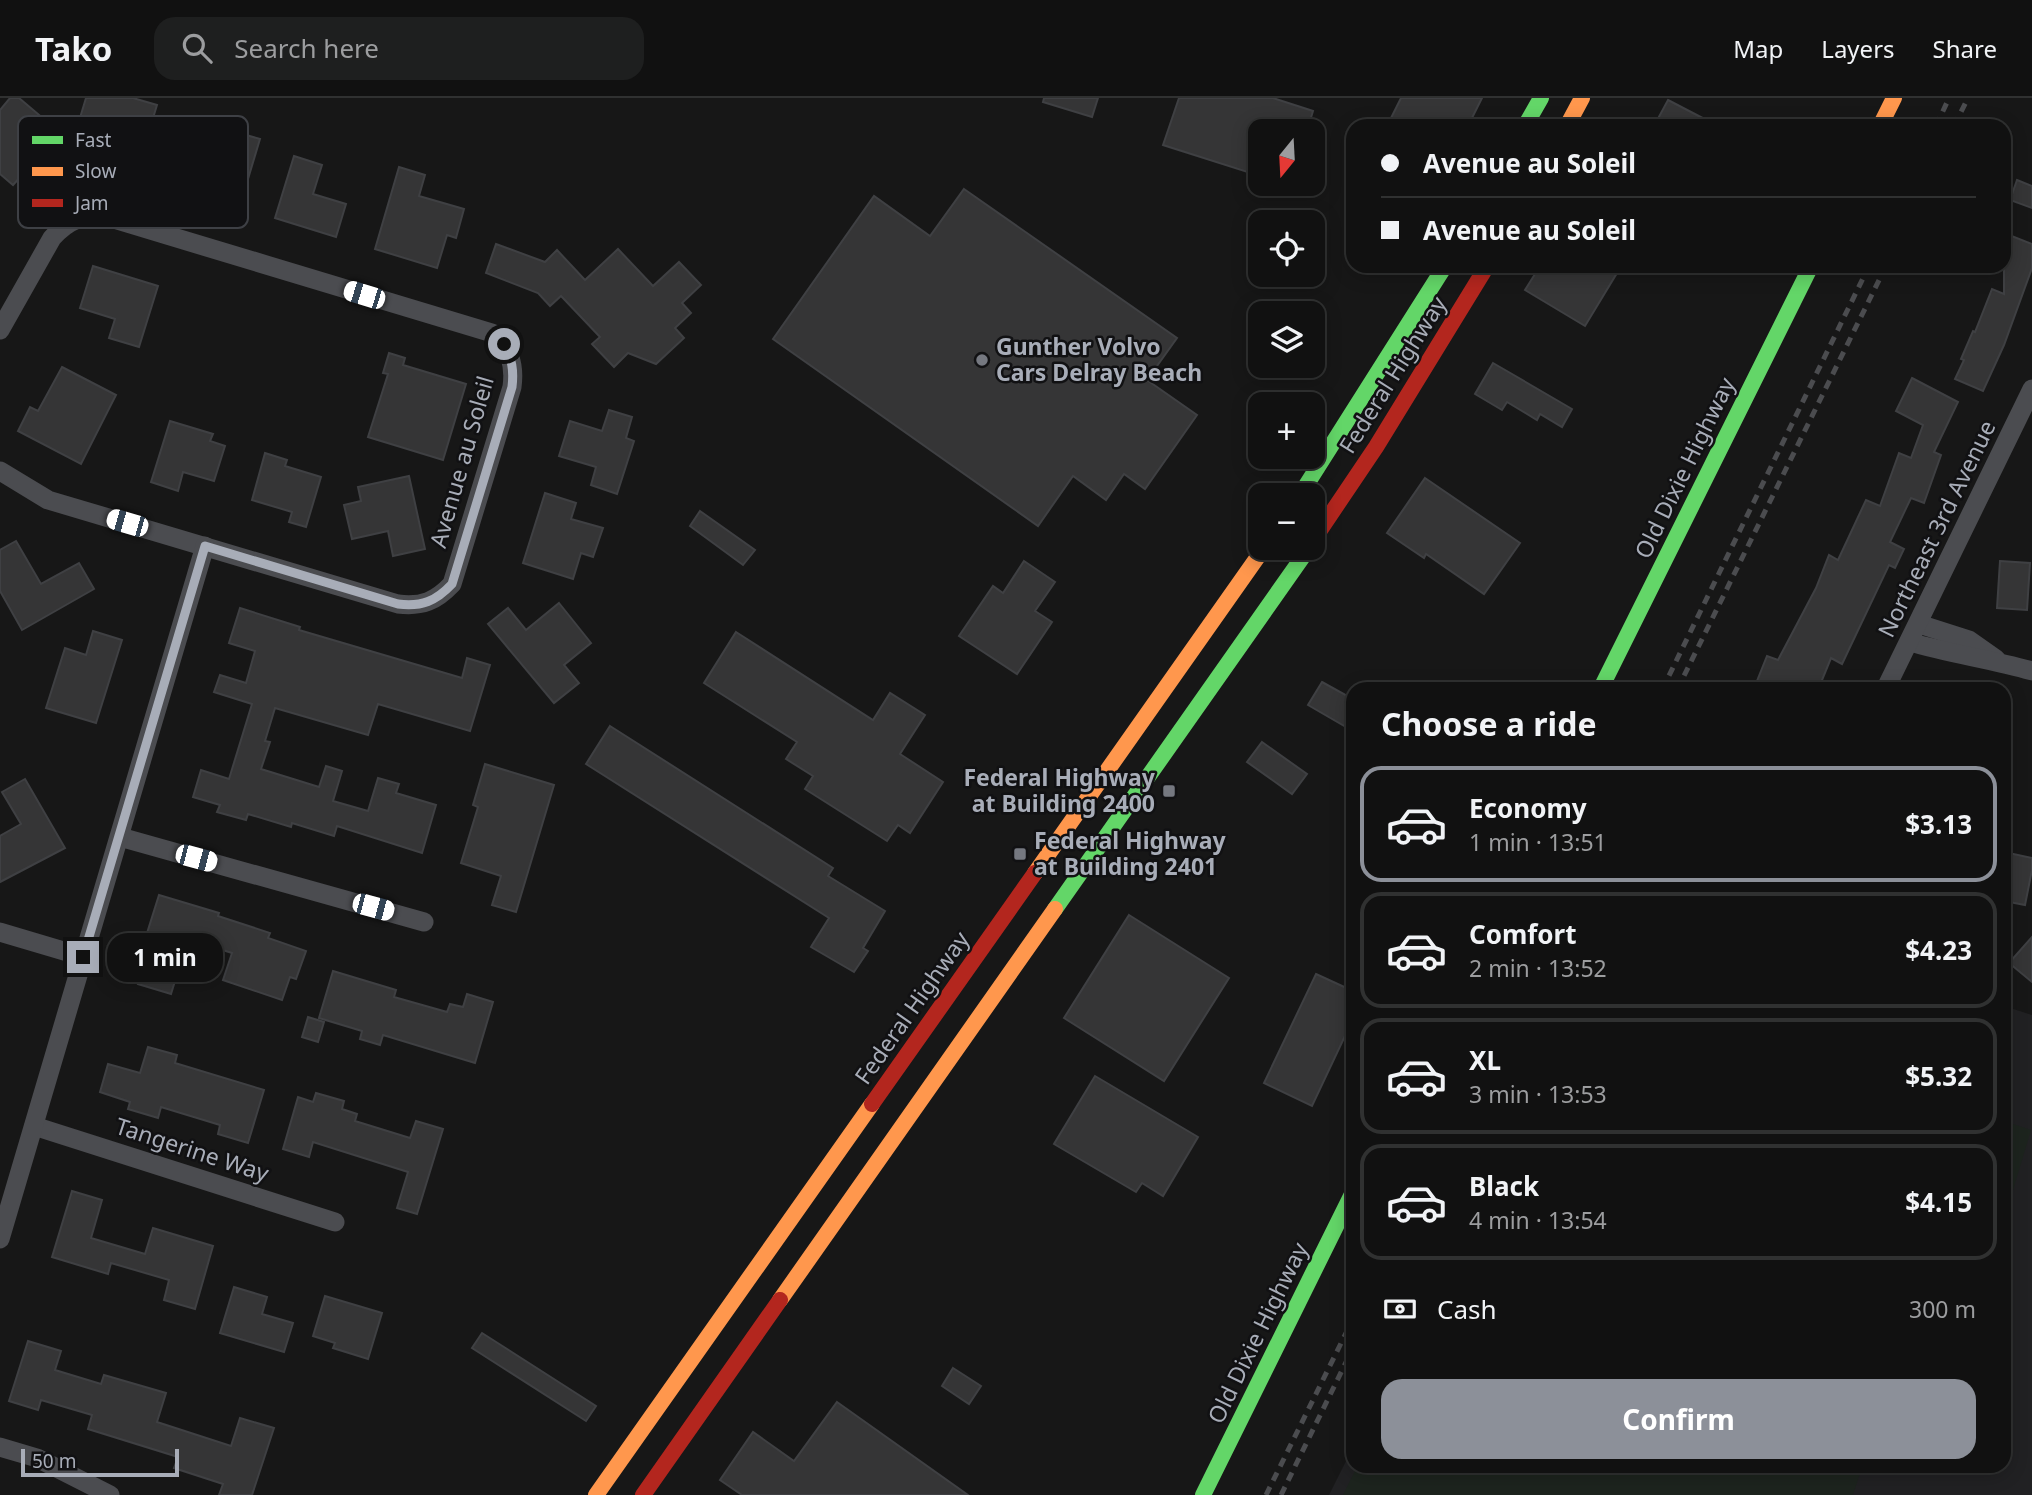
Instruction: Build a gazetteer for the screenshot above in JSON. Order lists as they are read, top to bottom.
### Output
{
  "streets": {
    "main road": ["Federal Highway", "Old Dixie Highway"],
    "street": ["Avenue au Soleil", "Northeast 3rd Avenue", "Tangerine Way"]
  },
  "places": {
    "other": ["Gunther Volvo Cars Delray Beach"],
    "transit": ["Federal Highway at Building 2400", "Federal Highway at Building 2401"]
  },
  "legend": ["Fast", "Slow", "Jam"],
  "scale_bar": "50 m",
  "north": "bottom",
  "page": {
    "header": "Tako",
    "search": "Search here",
    "nav": ["Map", "Layers", "Share"],
    "map_buttons": ["+", "−"],
    "banner": ["Avenue au Soleil", "Avenue au Soleil"],
    "heading": "Choose a ride",
    "list": [
      {
        "name": "Economy",
        "note": "1 min · 13:51",
        "value": "$3.13"
      },
      {
        "name": "Comfort",
        "note": "2 min · 13:52",
        "value": "$4.23"
      },
      {
        "name": "XL",
        "note": "3 min · 13:53",
        "value": "$5.32"
      },
      {
        "name": "Black",
        "note": "4 min · 13:54",
        "value": "$4.15"
      }
    ],
    "bubble": "1 min",
    "pay": ["Cash", "300 m"],
    "buttons": "Confirm",
    "scale": "50 m"
  }
}
